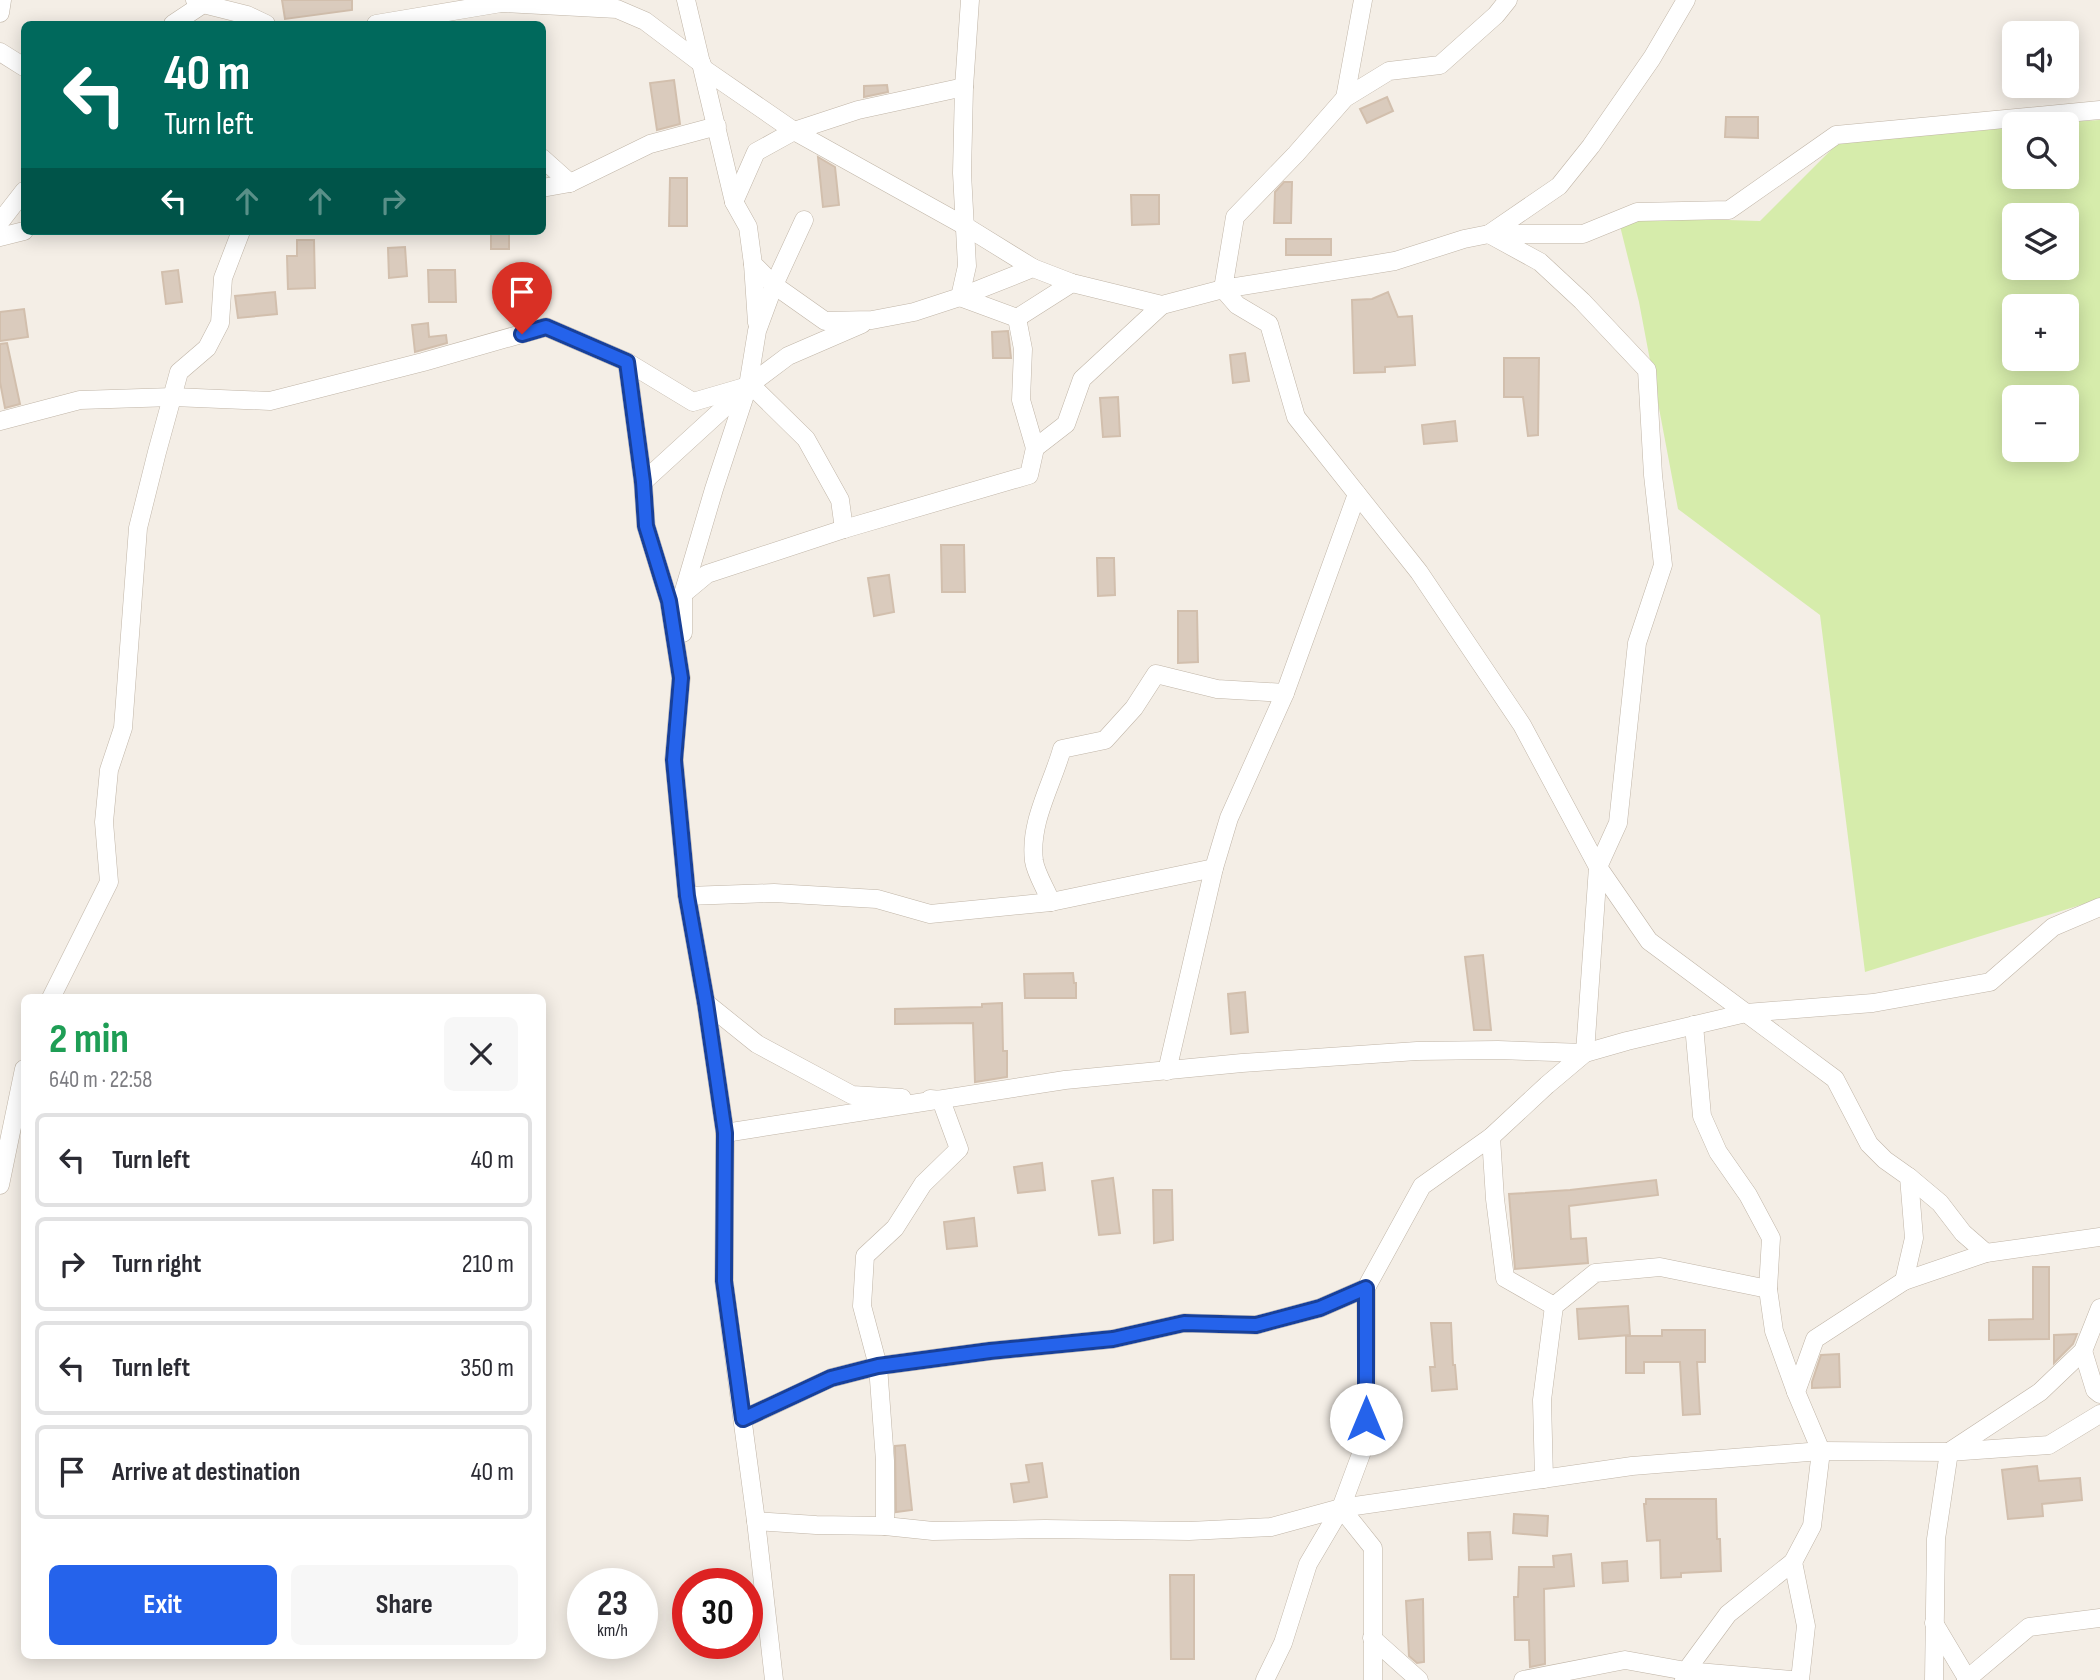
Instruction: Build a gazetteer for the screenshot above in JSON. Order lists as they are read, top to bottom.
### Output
{
  "page": {
    "map_buttons": ["+", "−"],
    "turn": ["40 m", "Turn left"],
    "heading": ["2 min", "640 m · 22:58"],
    "list": [
      {
        "name": "Turn left",
        "value": "40 m"
      },
      {
        "name": "Turn right",
        "value": "210 m"
      },
      {
        "name": "Turn left",
        "value": "350 m"
      },
      {
        "name": "Arrive at destination",
        "value": "40 m"
      }
    ],
    "buttons": ["Exit", "Share"],
    "speed": "23 km/h",
    "limit": "30"
  }
}
